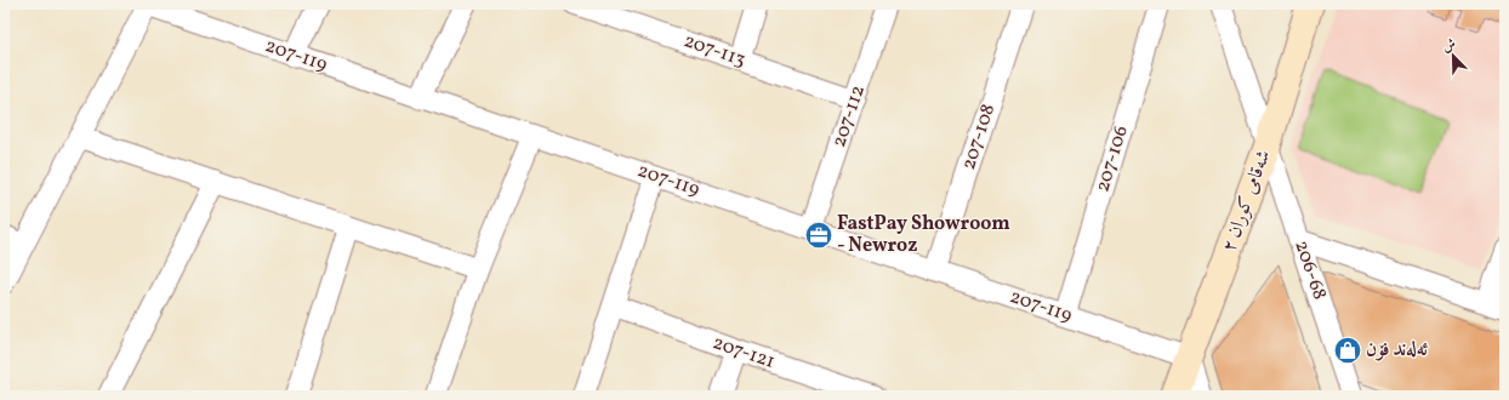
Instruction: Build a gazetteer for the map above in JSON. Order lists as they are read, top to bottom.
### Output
{
  "streets": {
    "street": [
      "207-113",
      "207-119",
      "207-112",
      "207-108",
      "207-106",
      "شەقامی کوران ٢",
      "206-68",
      "207-121"
    ]
  },
  "crossings": [
    ["207-113", "207-112"],
    ["207-119", "207-112"],
    ["207-119", "207-108"],
    ["207-119", "207-106"],
    ["207-119", "شەقامی کوران ٢"],
    ["شەقامی کوران ٢", "206-68"]
  ],
  "places": {
    "office": ["FastPay Showroom - Newroz"],
    "shop": ["ئەلەند فۆن"]
  },
  "north": "top left"
}
